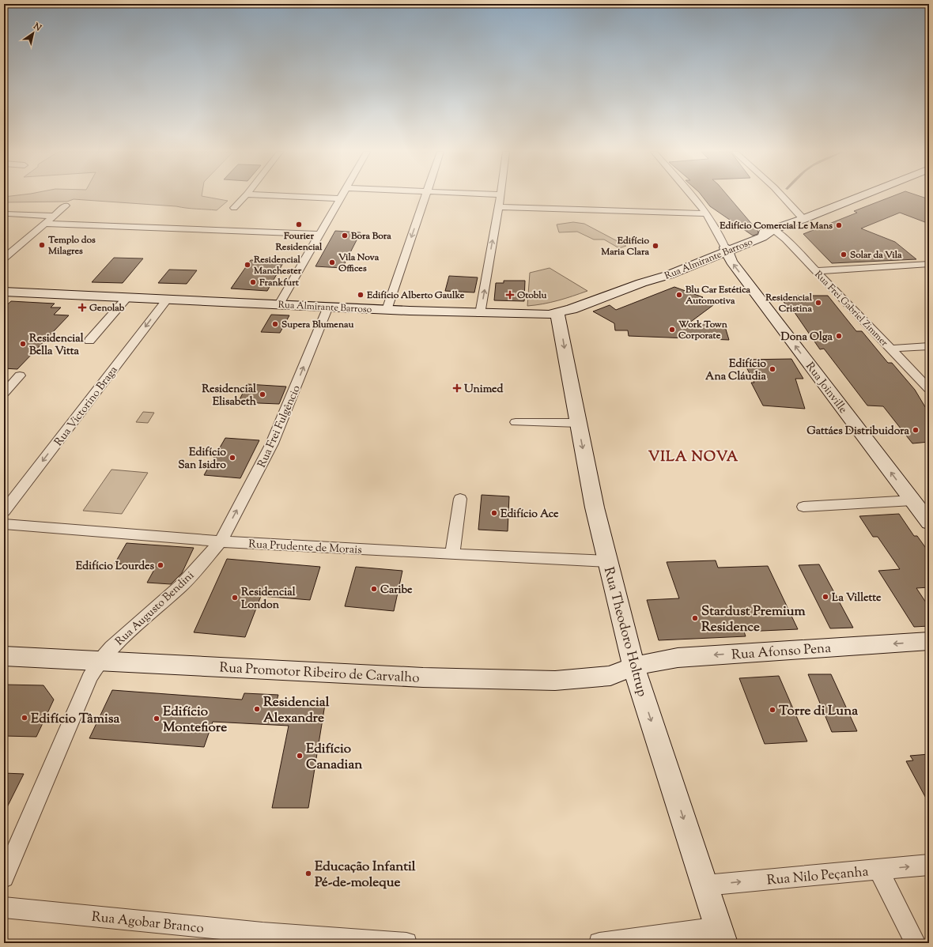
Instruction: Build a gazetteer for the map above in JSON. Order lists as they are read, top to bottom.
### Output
{
  "streets": {
    "main road": [
      "Rua Almirante Barroso",
      "Rua Joinville",
      "Rua Theodoro Holtrup",
      "Rua Afonso Pena",
      "Rua Promotor Ribeiro de Carvalho"
    ],
    "street": [
      "Rua Frei Gabriel Zimmer",
      "Rua Victorino Braga",
      "Rua Frei Fulgêncio",
      "Rua Prudente de Morais",
      "Rua Augusto Bendini",
      "Rua Nilo Peçanha",
      "Rua Agobar Branco"
    ]
  },
  "crossings": [
    ["Rua Almirante Barroso", "Rua Frei Gabriel Zimmer"],
    ["Rua Almirante Barroso", "Rua Joinville"],
    ["Rua Almirante Barroso", "Rua Victorino Braga"],
    ["Rua Almirante Barroso", "Rua Frei Fulgêncio"],
    ["Rua Almirante Barroso", "Rua Theodoro Holtrup"],
    ["Rua Frei Fulgêncio", "Rua Prudente de Morais"],
    ["Rua Frei Fulgêncio", "Rua Augusto Bendini"],
    ["Rua Prudente de Morais", "Rua Augusto Bendini"],
    ["Rua Prudente de Morais", "Rua Theodoro Holtrup"],
    ["Rua Augusto Bendini", "Rua Promotor Ribeiro de Carvalho"],
    ["Rua Theodoro Holtrup", "Rua Afonso Pena"],
    ["Rua Theodoro Holtrup", "Rua Promotor Ribeiro de Carvalho"],
    ["Rua Theodoro Holtrup", "Rua Nilo Peçanha"],
    ["Rua Afonso Pena", "Rua Promotor Ribeiro de Carvalho"]
  ],
  "one_way": [
    "Rua Joinville",
    "Rua Frei Fulgêncio",
    "Rua Theodoro Holtrup",
    "Rua Afonso Pena",
    "Rua Nilo Peçanha"
  ],
  "districts": ["VILA NOVA"],
  "places": {
    "other": [
      "Fourier Residencial",
      "Edifício Comercial Le Mans",
      "Bora Bora",
      "Templo dos Milagres",
      "Edifício Maria Clara",
      "Solar da Vila",
      "Vila Nova Offices",
      "Residencial Manchester",
      "Frankfurt",
      "Edifício Alberto Gaulke",
      "Blu Car Estética Automotiva",
      "Residencial Cristina",
      "Supera Blumenau",
      "Work Town Corporate",
      "Dona Olga",
      "Residencial Bella Vitta",
      "Edifício Ana Cláudia",
      "Residencial Elisabeth",
      "Gattáes Distribuidora",
      "Edifício San Isidro",
      "Edifício Ace",
      "Edifício Lourdes",
      "Caribe",
      "La Villette",
      "Residencial London",
      "Stardust Premium Residence",
      "Residencial Alexandre",
      "Torre di Luna",
      "Edifício Tâmisa",
      "Edifício Montefiore",
      "Edifício Canadian",
      "Educação Infantil Pé-de-moleque"
    ],
    "health": ["Otoblu", "Genolab", "Unimed"]
  },
  "north": "top right"
}
